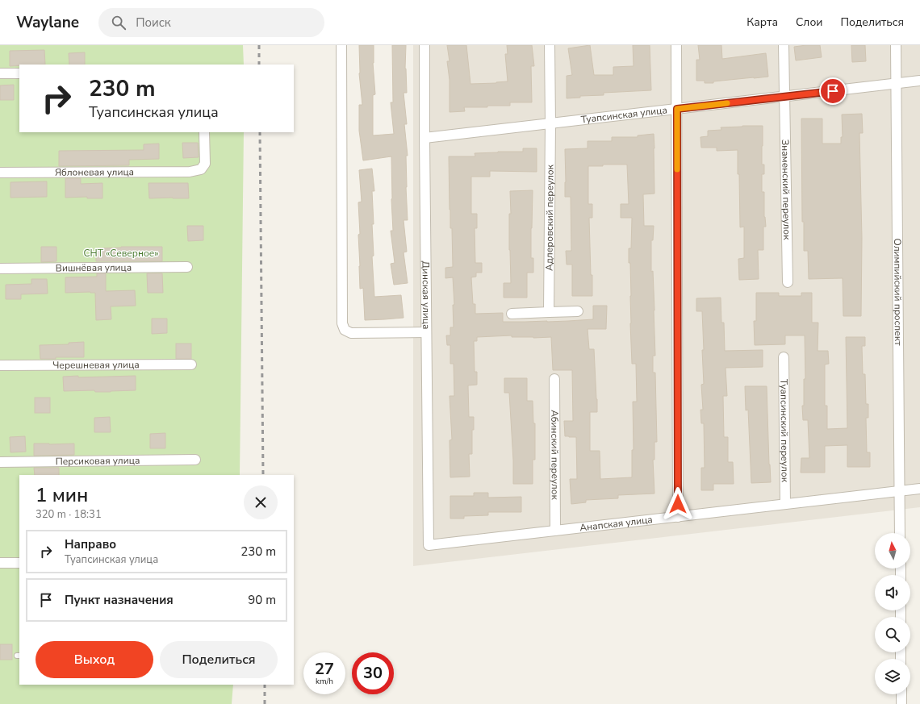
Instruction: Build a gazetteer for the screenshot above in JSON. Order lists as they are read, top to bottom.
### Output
{
  "streets": {
    "street": [
      "Туапсинская улица",
      "Яблоневая улица",
      "Знаменский переулок",
      "Адлеровский переулок",
      "Вишнёвая улица",
      "Олимпийский проспект",
      "Динская улица",
      "Черешневая улица",
      "Туапсинский переулок",
      "Абинский переулок",
      "Персиковая улица",
      "Анапская улица"
    ]
  },
  "crossings": [
    ["Туапсинская улица", "Знаменский переулок"],
    ["Туапсинская улица", "Адлеровский переулок"],
    ["Туапсинская улица", "Олимпийский проспект"],
    ["Туапсинская улица", "Динская улица"],
    ["Олимпийский проспект", "Анапская улица"],
    ["Динская улица", "Анапская улица"],
    ["Туапсинский переулок", "Анапская улица"],
    ["Абинский переулок", "Анапская улица"]
  ],
  "parks": ["СНТ «Северное»"],
  "north": "top",
  "page": {
    "header": "Waylane",
    "search": "Поиск",
    "nav": ["Карта", "Слои", "Поделиться"],
    "turn": ["230 m", "Туапсинская улица"],
    "heading": ["1 мин", "320 m · 18:31"],
    "list": [
      {
        "name": "Направо",
        "note": "Туапсинская улица",
        "value": "230 m"
      },
      {
        "name": "Пункт назначения",
        "value": "90 m"
      }
    ],
    "buttons": ["Выход", "Поделиться"],
    "speed": "27 km/h",
    "limit": "30"
  }
}
